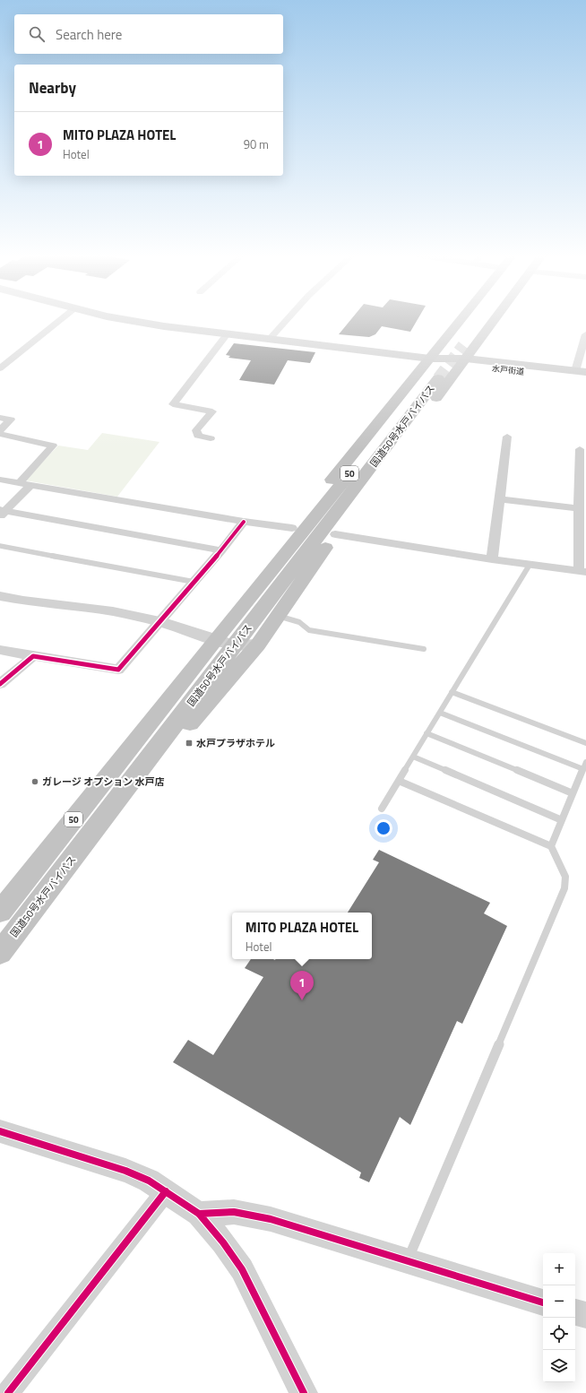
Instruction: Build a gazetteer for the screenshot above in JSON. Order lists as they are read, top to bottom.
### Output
{
  "streets": {
    "highway": ["国道50号水戸バイパス", "50"],
    "main road": ["水戸街道"]
  },
  "crossings": [
    ["水戸街道", "国道50号水戸バイパス"]
  ],
  "places": {
    "transit": ["水戸プラザホテル"],
    "other": ["ガレージ オプション 水戸店"]
  },
  "page": {
    "search": "Search here",
    "heading": "Nearby",
    "list": [
      {
        "mark": "1",
        "name": "MITO PLAZA HOTEL",
        "note": "Hotel",
        "value": "90 m"
      }
    ],
    "popup": ["MITO PLAZA HOTEL", "Hotel"],
    "pins": "1",
    "map_buttons": ["+", "−"]
  }
}
